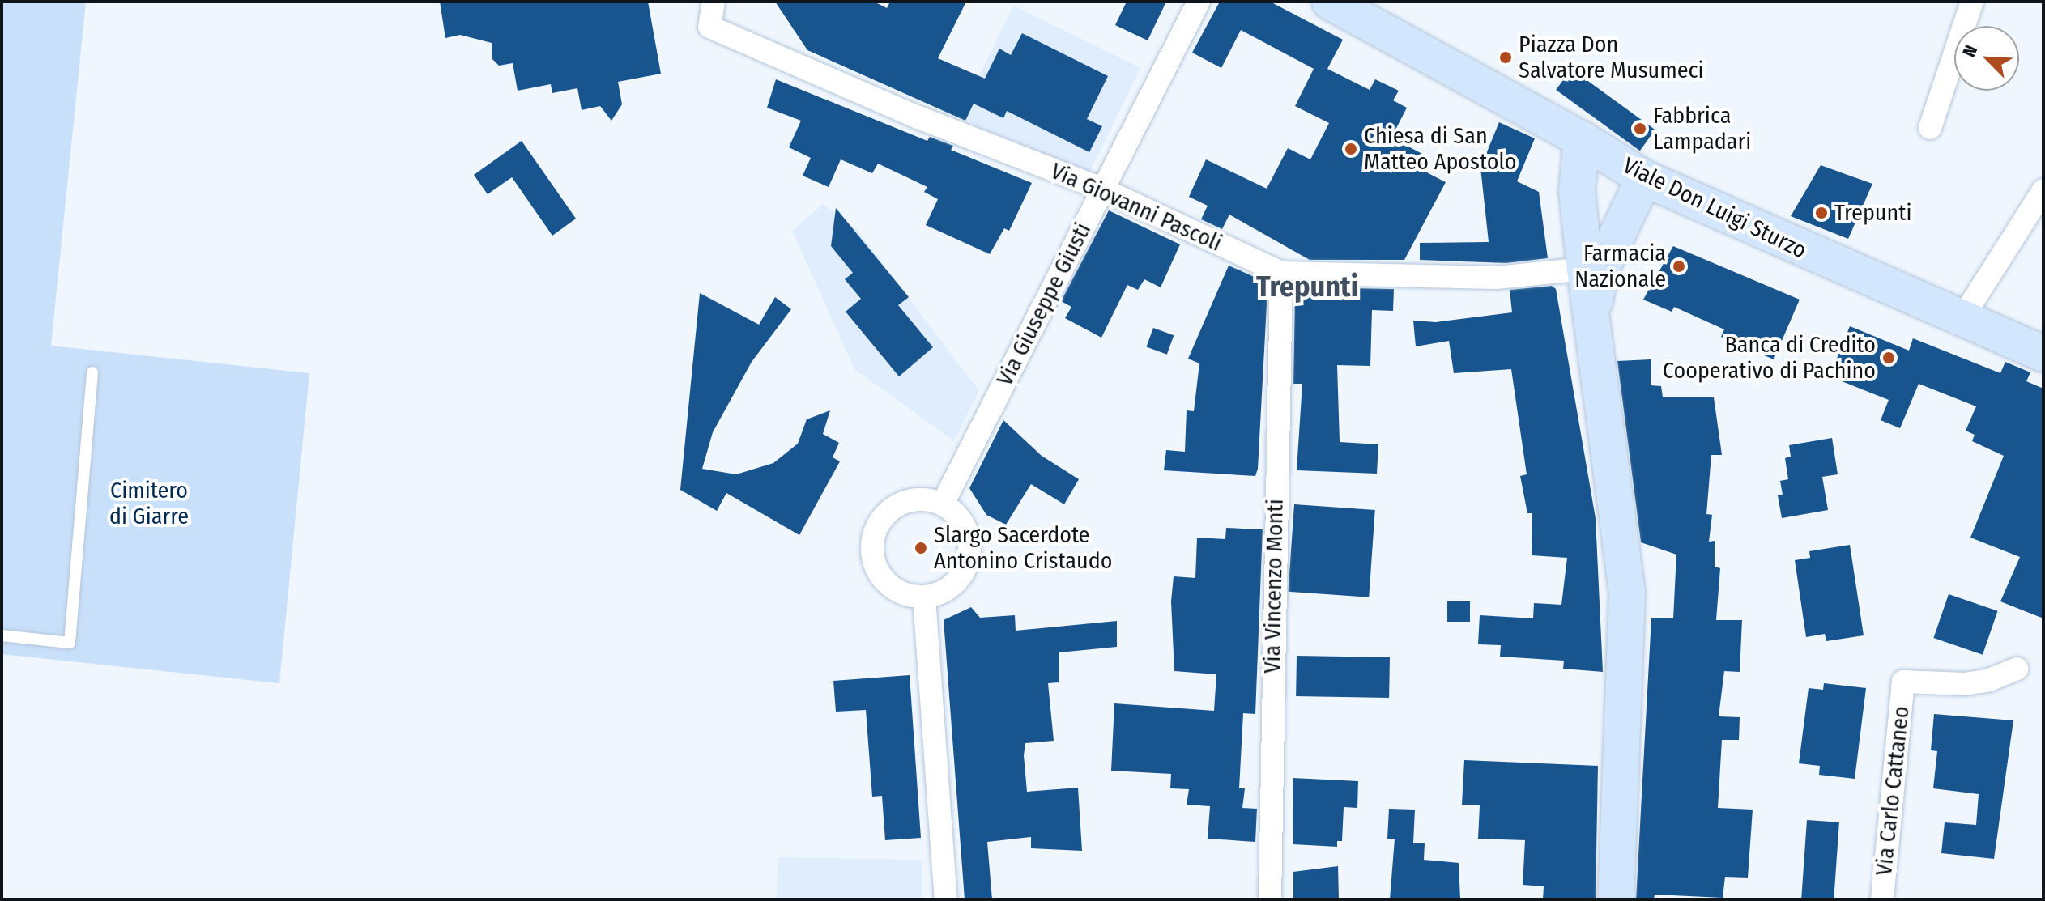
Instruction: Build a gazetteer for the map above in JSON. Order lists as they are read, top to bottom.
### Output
{
  "streets": {
    "main road": ["Viale Don Luigi Sturzo"],
    "street": [
      "Via Giovanni Pascoli",
      "Via Giuseppe Giusti",
      "Via Vincenzo Monti",
      "Via Carlo Cattaneo"
    ]
  },
  "crossings": [
    ["Via Giovanni Pascoli", "Via Giuseppe Giusti"],
    ["Via Giovanni Pascoli", "Via Vincenzo Monti"]
  ],
  "districts": ["Trepunti"],
  "parks": ["Cimitero di Giarre"],
  "places": [
    "Piazza Don Salvatore Musumeci",
    "Fabbrica Lampadari",
    "Chiesa di San Matteo Apostolo",
    "Trepunti",
    "Farmacia Nazionale",
    "Banca di Credito Cooperativo di Pachino",
    "Slargo Sacerdote Antonino Cristaudo"
  ],
  "north": "top left"
}
